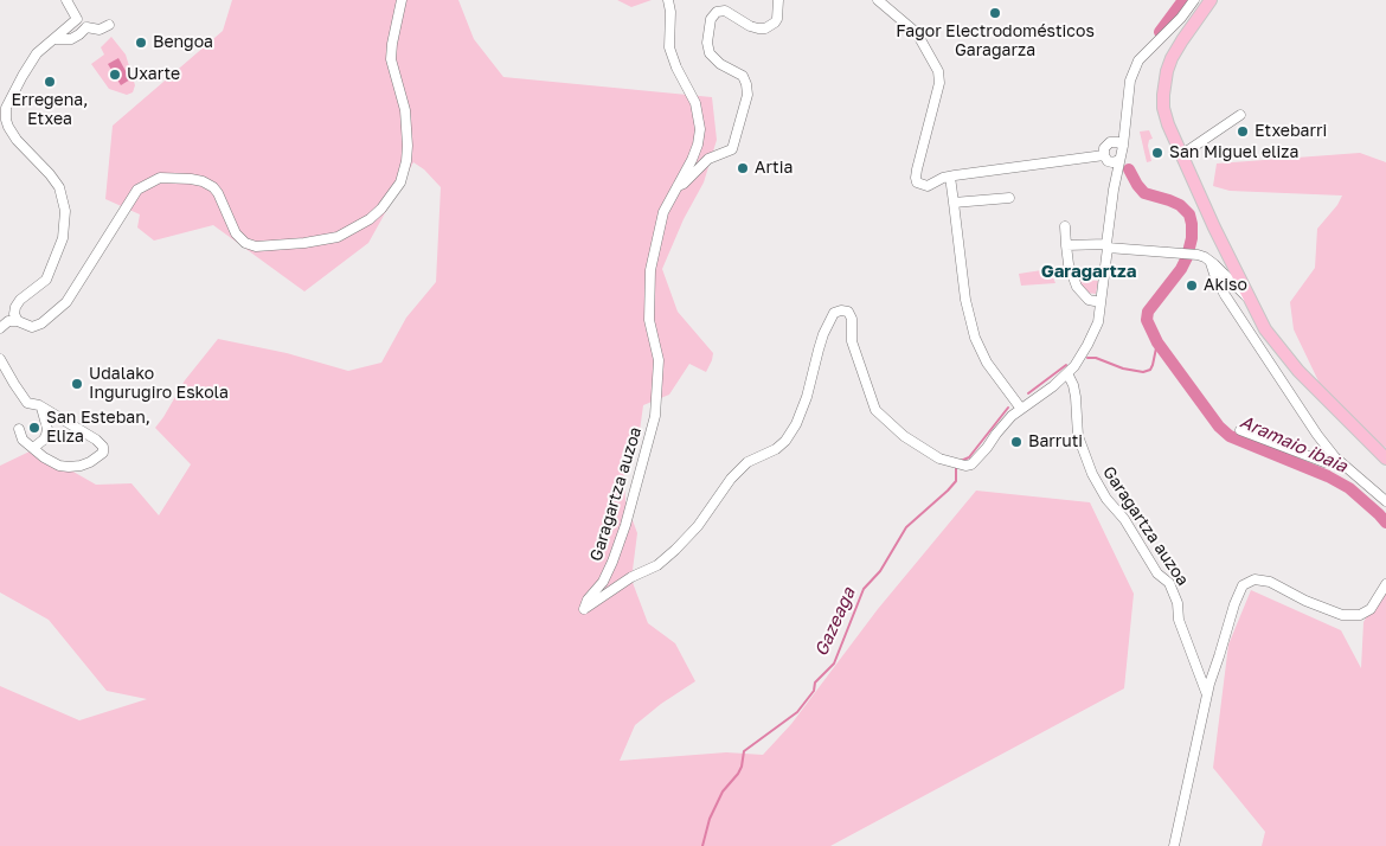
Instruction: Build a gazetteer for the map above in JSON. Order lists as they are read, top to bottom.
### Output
{
  "streets": {
    "street": ["Garagartza auzoa"]
  },
  "districts": ["Garagartza"],
  "water": ["Aramaio ibaia", "Gazeaga"],
  "places": [
    "Fagor Electrodomésticos Garagarza",
    "Bengoa",
    "Uxarte",
    "Erregena, Etxea",
    "Etxebarri",
    "San Miguel eliza",
    "Artia",
    "Akiso",
    "Udalako Ingurugiro Eskola",
    "San Esteban, Eliza",
    "Barruti"
  ]
}
